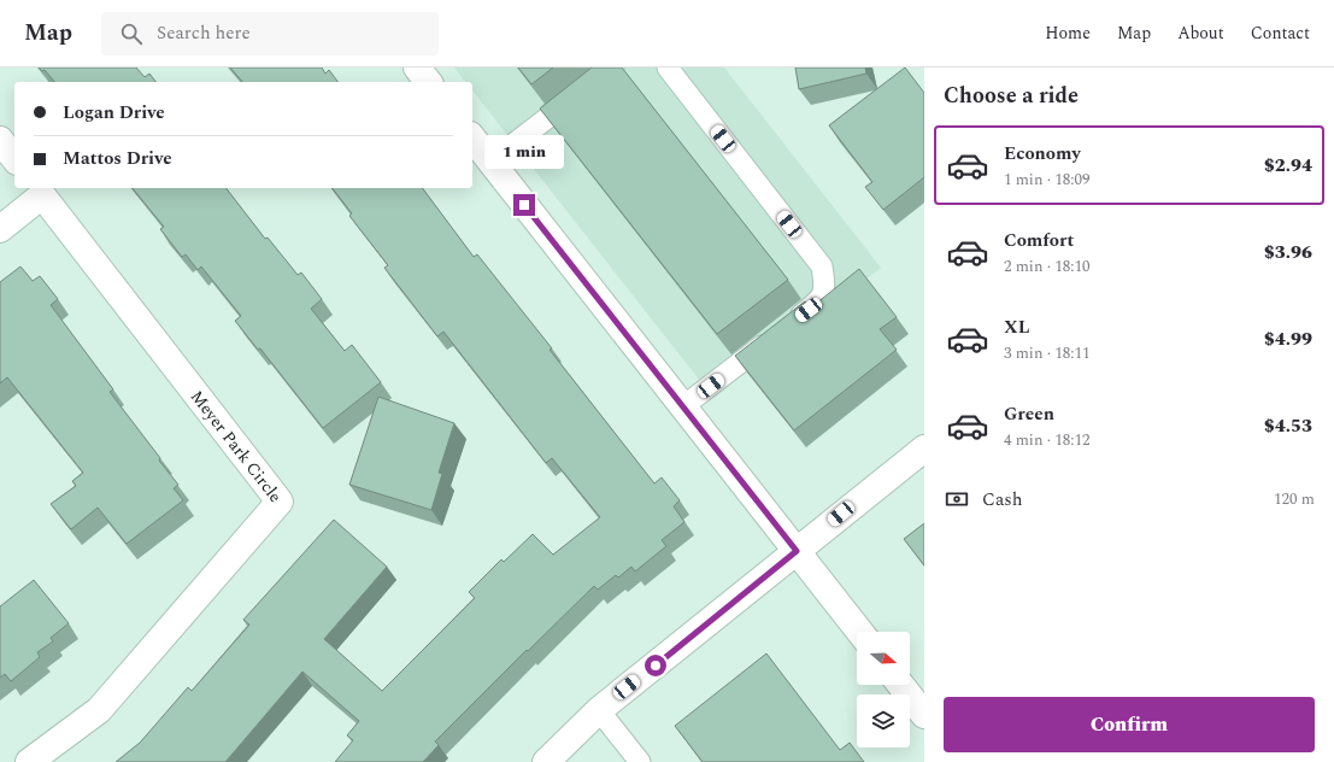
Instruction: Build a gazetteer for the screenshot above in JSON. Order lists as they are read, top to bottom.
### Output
{
  "streets": {
    "street": ["Meyer Park Circle"]
  },
  "north": "right",
  "page": {
    "header": "Map",
    "search": "Search here",
    "nav": [
      "Home",
      "Map",
      "About",
      "Contact"
    ],
    "heading": "Choose a ride",
    "banner": ["Logan Drive", "Mattos Drive"],
    "list": [
      {
        "name": "Economy",
        "note": "1 min · 18:09",
        "value": "$2.94"
      },
      {
        "name": "Comfort",
        "note": "2 min · 18:10",
        "value": "$3.96"
      },
      {
        "name": "XL",
        "note": "3 min · 18:11",
        "value": "$4.99"
      },
      {
        "name": "Green",
        "note": "4 min · 18:12",
        "value": "$4.53"
      }
    ],
    "bubble": "1 min",
    "pay": ["Cash", "120 m"],
    "buttons": "Confirm"
  }
}
